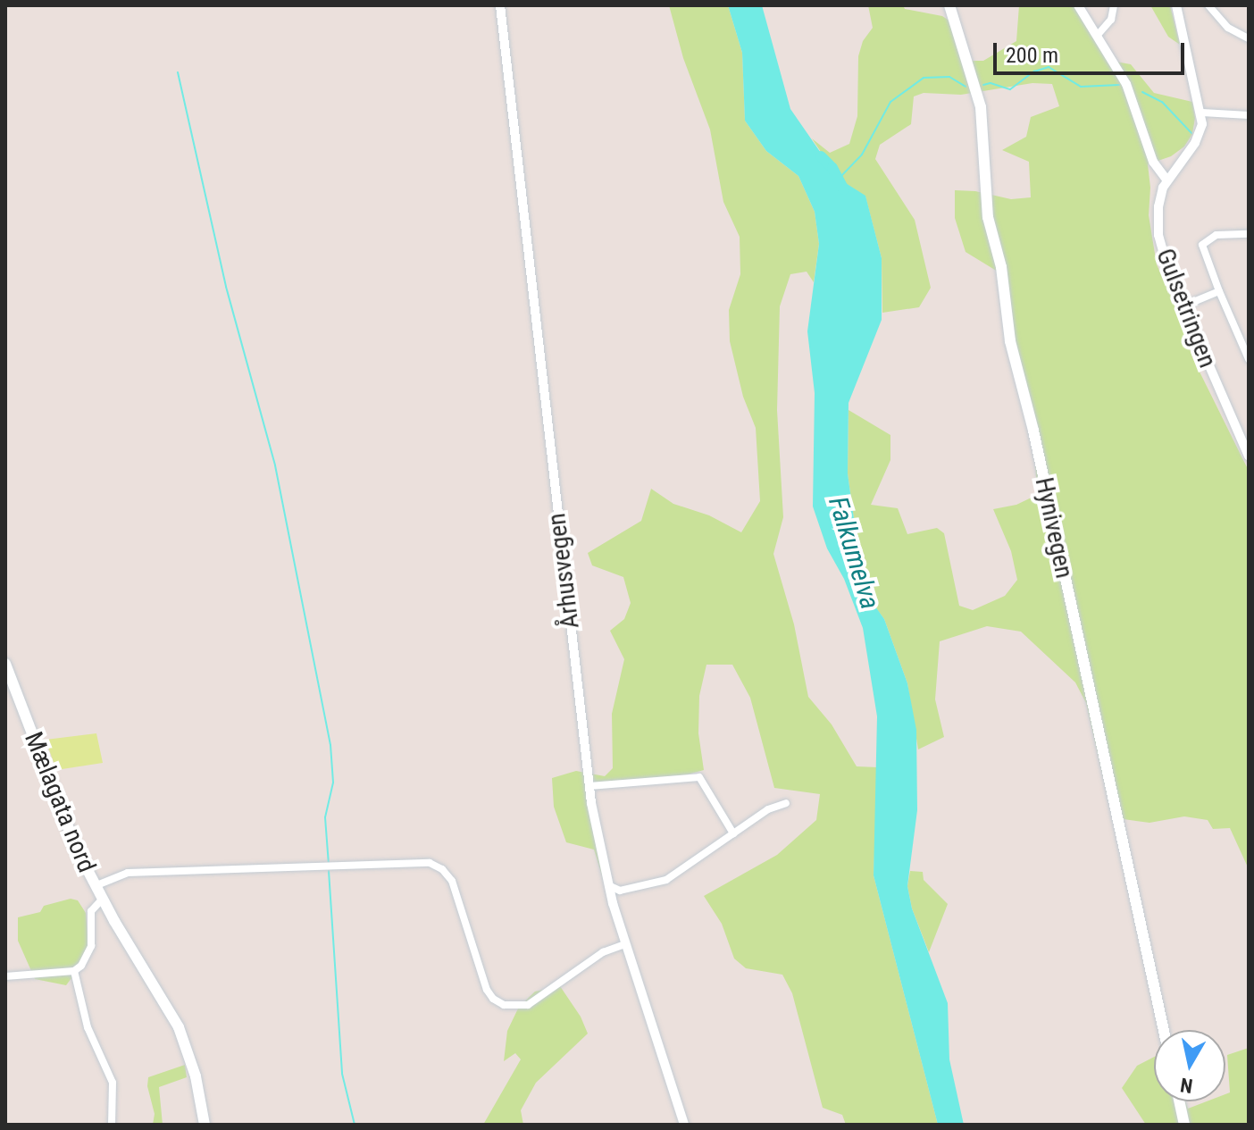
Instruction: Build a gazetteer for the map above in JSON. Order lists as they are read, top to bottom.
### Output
{
  "streets": {
    "main road": ["Hynivegen", "Mælagata nord"],
    "street": ["Gulsetringen", "Århusvegen"]
  },
  "water": ["Falkumelva"],
  "scale_bar": "200 m",
  "north": "bottom"
}
